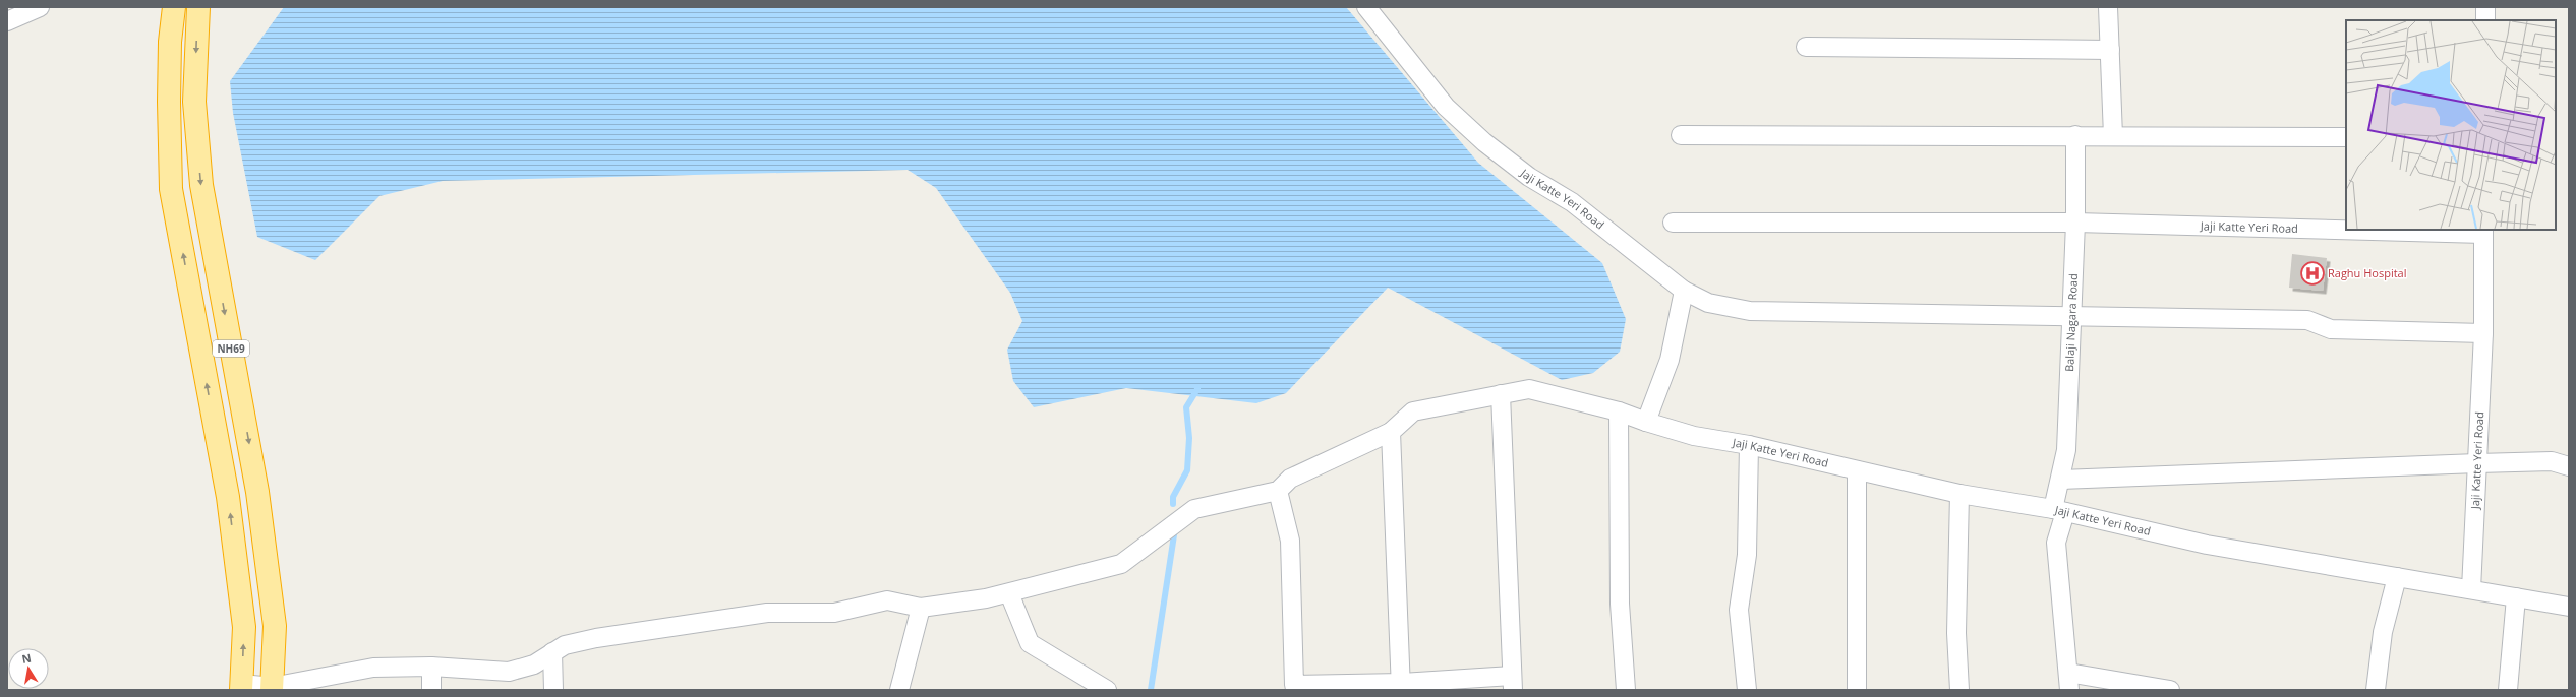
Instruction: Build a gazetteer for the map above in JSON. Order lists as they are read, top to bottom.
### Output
{
  "streets": {
    "highway": ["NH69"],
    "street": ["Jaji Katte Yeri Road", "Balaji Nagara Road"]
  },
  "crossings": [
    ["Jaji Katte Yeri Road", "Balaji Nagara Road"]
  ],
  "places": {
    "hospital": ["Raghu Hospital"]
  },
  "north": "top"
}
